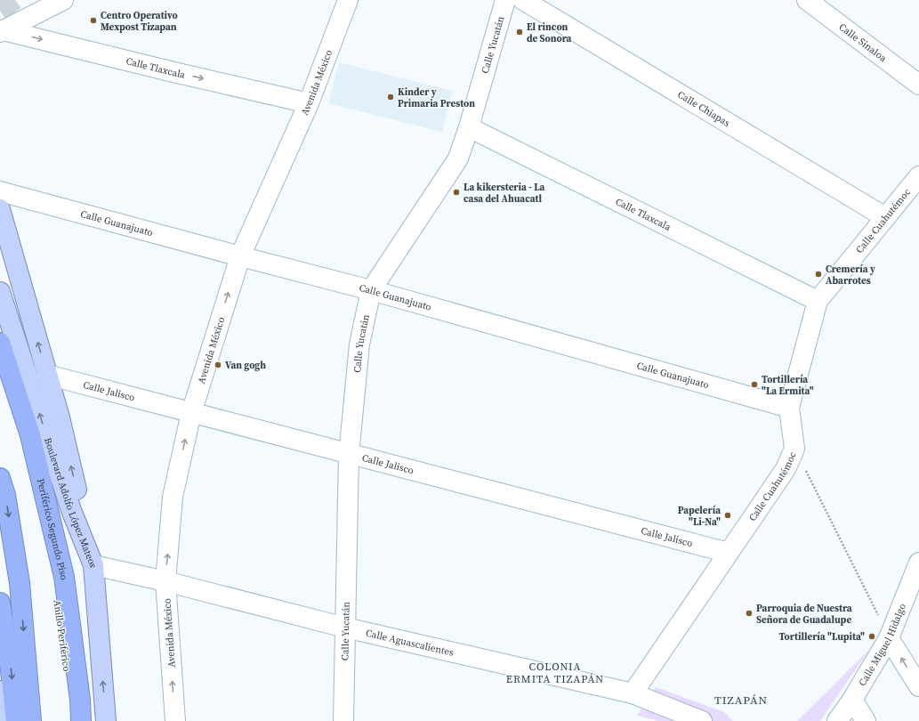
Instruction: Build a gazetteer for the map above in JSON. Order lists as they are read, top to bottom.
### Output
{
  "streets": {
    "highway": ["Periférico Segundo Piso", "Anillo Periférico"],
    "main road": ["Boulevard Adolfo López Mateos"],
    "street": [
      "Calle Sinaloa",
      "Calle Yucatán",
      "Calle Tlaxcala",
      "Avenida México",
      "Calle Chiapas",
      "Calle Cuahutémoc",
      "Calle Guanajuato",
      "Calle Jalisco",
      "Calle Aguascalientes",
      "Calle Miguel Hidalgo"
    ]
  },
  "crossings": [
    ["Calle Yucatán", "Calle Tlaxcala"],
    ["Calle Yucatán", "Calle Guanajuato"],
    ["Calle Yucatán", "Calle Jalisco"],
    ["Calle Yucatán", "Calle Aguascalientes"],
    ["Calle Tlaxcala", "Avenida México"],
    ["Calle Tlaxcala", "Calle Cuahutémoc"],
    ["Avenida México", "Calle Guanajuato"],
    ["Avenida México", "Calle Jalisco"],
    ["Avenida México", "Calle Aguascalientes"],
    ["Calle Chiapas", "Calle Cuahutémoc"],
    ["Calle Cuahutémoc", "Calle Guanajuato"],
    ["Calle Cuahutémoc", "Calle Jalisco"],
    ["Calle Cuahutémoc", "Calle Aguascalientes"],
    ["Boulevard Adolfo López Mateos", "Calle Aguascalientes"]
  ],
  "one_way": ["Calle Tlaxcala", "Avenida México"],
  "districts": ["COLONIA ERMITA TIZAPÁN", "TIZAPÁN"],
  "places": [
    "Centro Operativo Mexpost Tizapan",
    "El rincon de Sonora",
    "Kinder y Primaria Preston",
    "La kikersteria - La casa del Ahuacatl",
    "Cremería y Abarrotes",
    "Van gogh",
    "Tortillería \"La Ermita\"",
    "Papelería \"Li-Na\"",
    "Parroquia de Nuestra Señora de Guadalupe",
    "Tortillería \"Lupita\""
  ]
}
